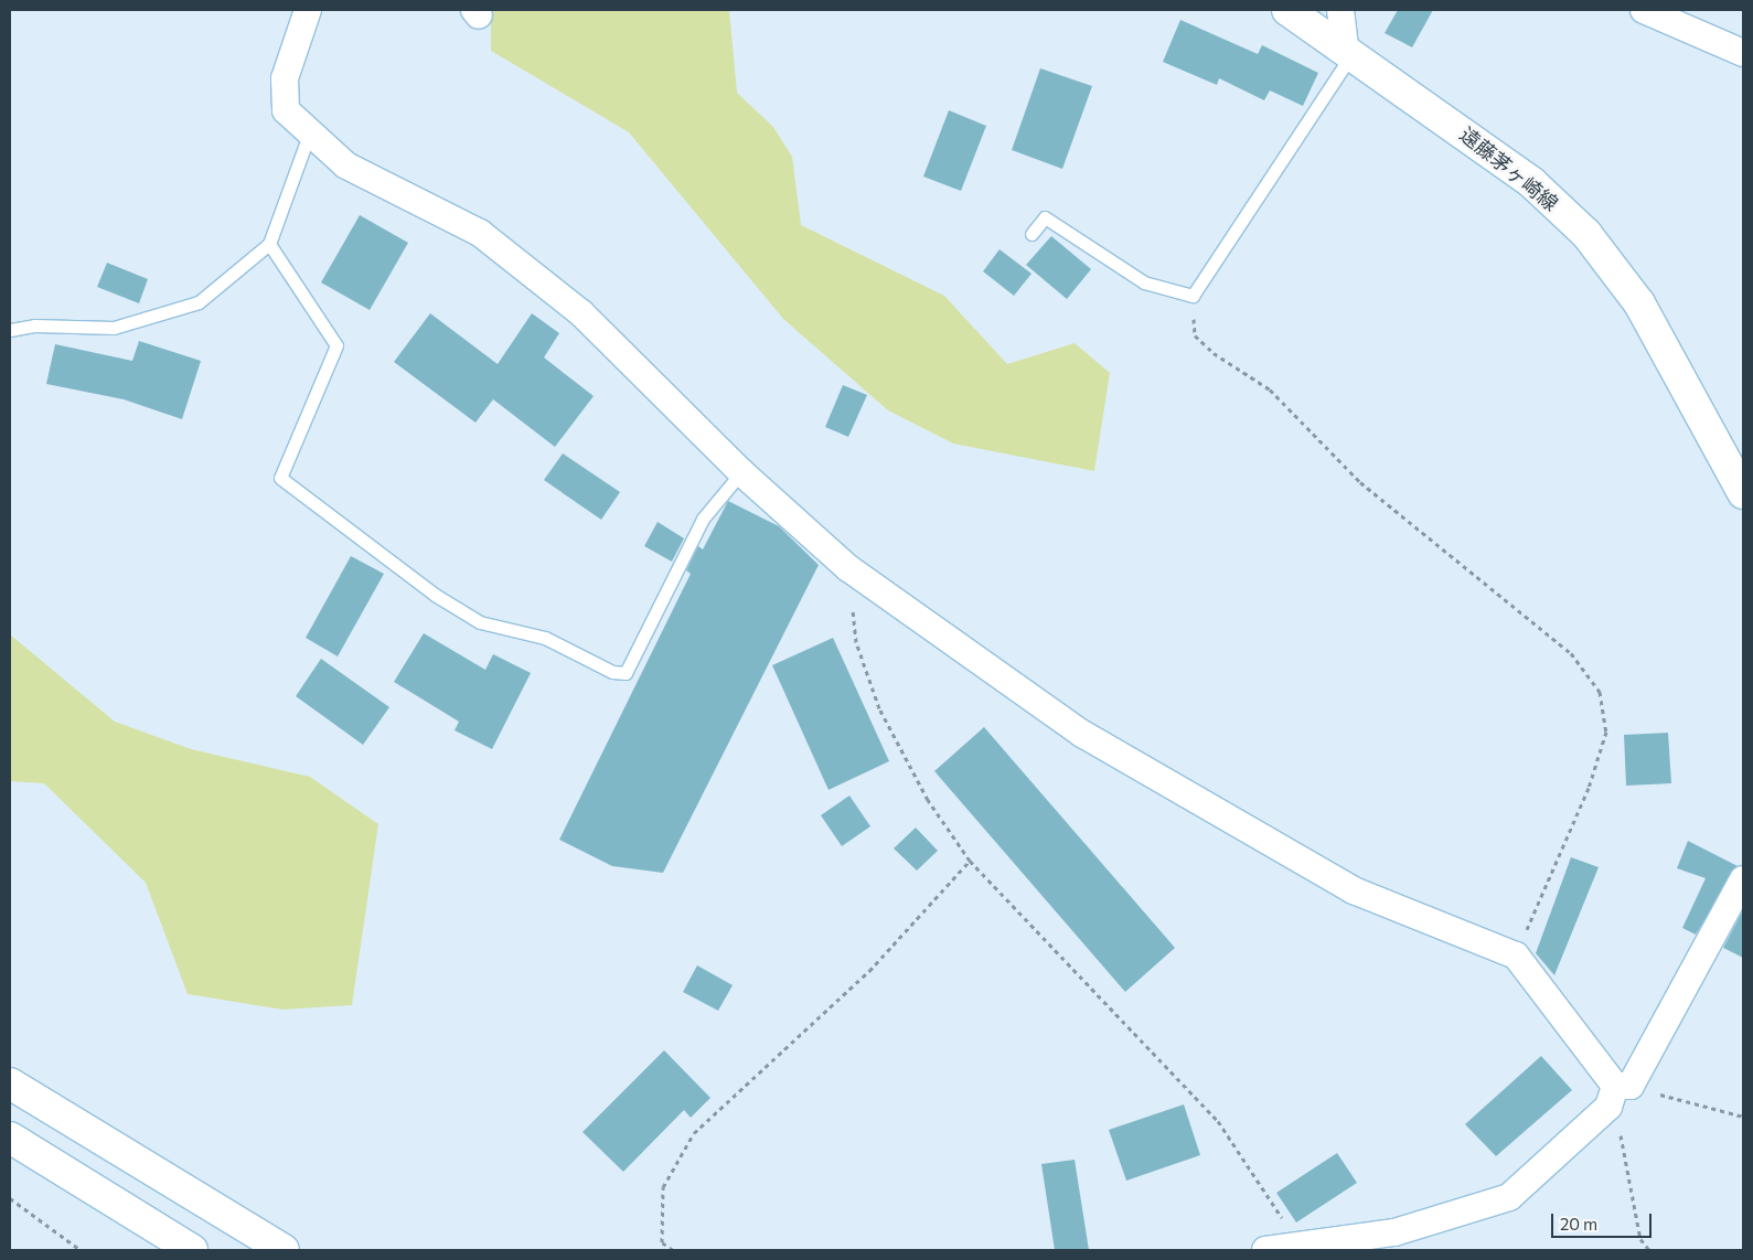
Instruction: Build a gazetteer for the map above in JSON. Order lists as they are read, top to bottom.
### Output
{
  "streets": {
    "main road": ["遠藤茅ヶ崎線"]
  },
  "scale_bar": "20 m"
}
